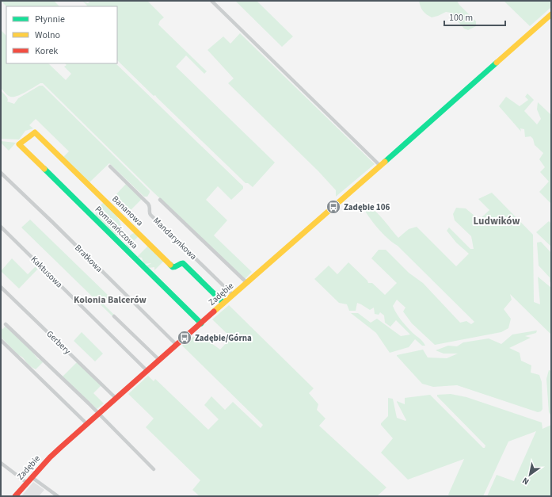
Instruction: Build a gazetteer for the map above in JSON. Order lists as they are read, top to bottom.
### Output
{
  "streets": {
    "street": [
      "Bananowa",
      "Pomarańczowa",
      "Mandarynkowa",
      "Bratkowa",
      "Kaktusowa",
      "Zadębie",
      "Gerbery"
    ]
  },
  "crossings": [
    ["Bananowa", "Pomarańczowa"],
    ["Bananowa", "Zadębie"],
    ["Pomarańczowa", "Zadębie"],
    ["Mandarynkowa", "Zadębie"],
    ["Bratkowa", "Zadębie"],
    ["Kaktusowa", "Zadębie"],
    ["Zadębie", "Gerbery"]
  ],
  "districts": ["Ludwików", "Kolonia Balcerów"],
  "places": {
    "bus stop": ["Zadębie 106", "Zadębie/Górna"]
  },
  "legend": ["Płynnie", "Wolno", "Korek"],
  "scale_bar": "100 m",
  "north": "bottom left"
}
